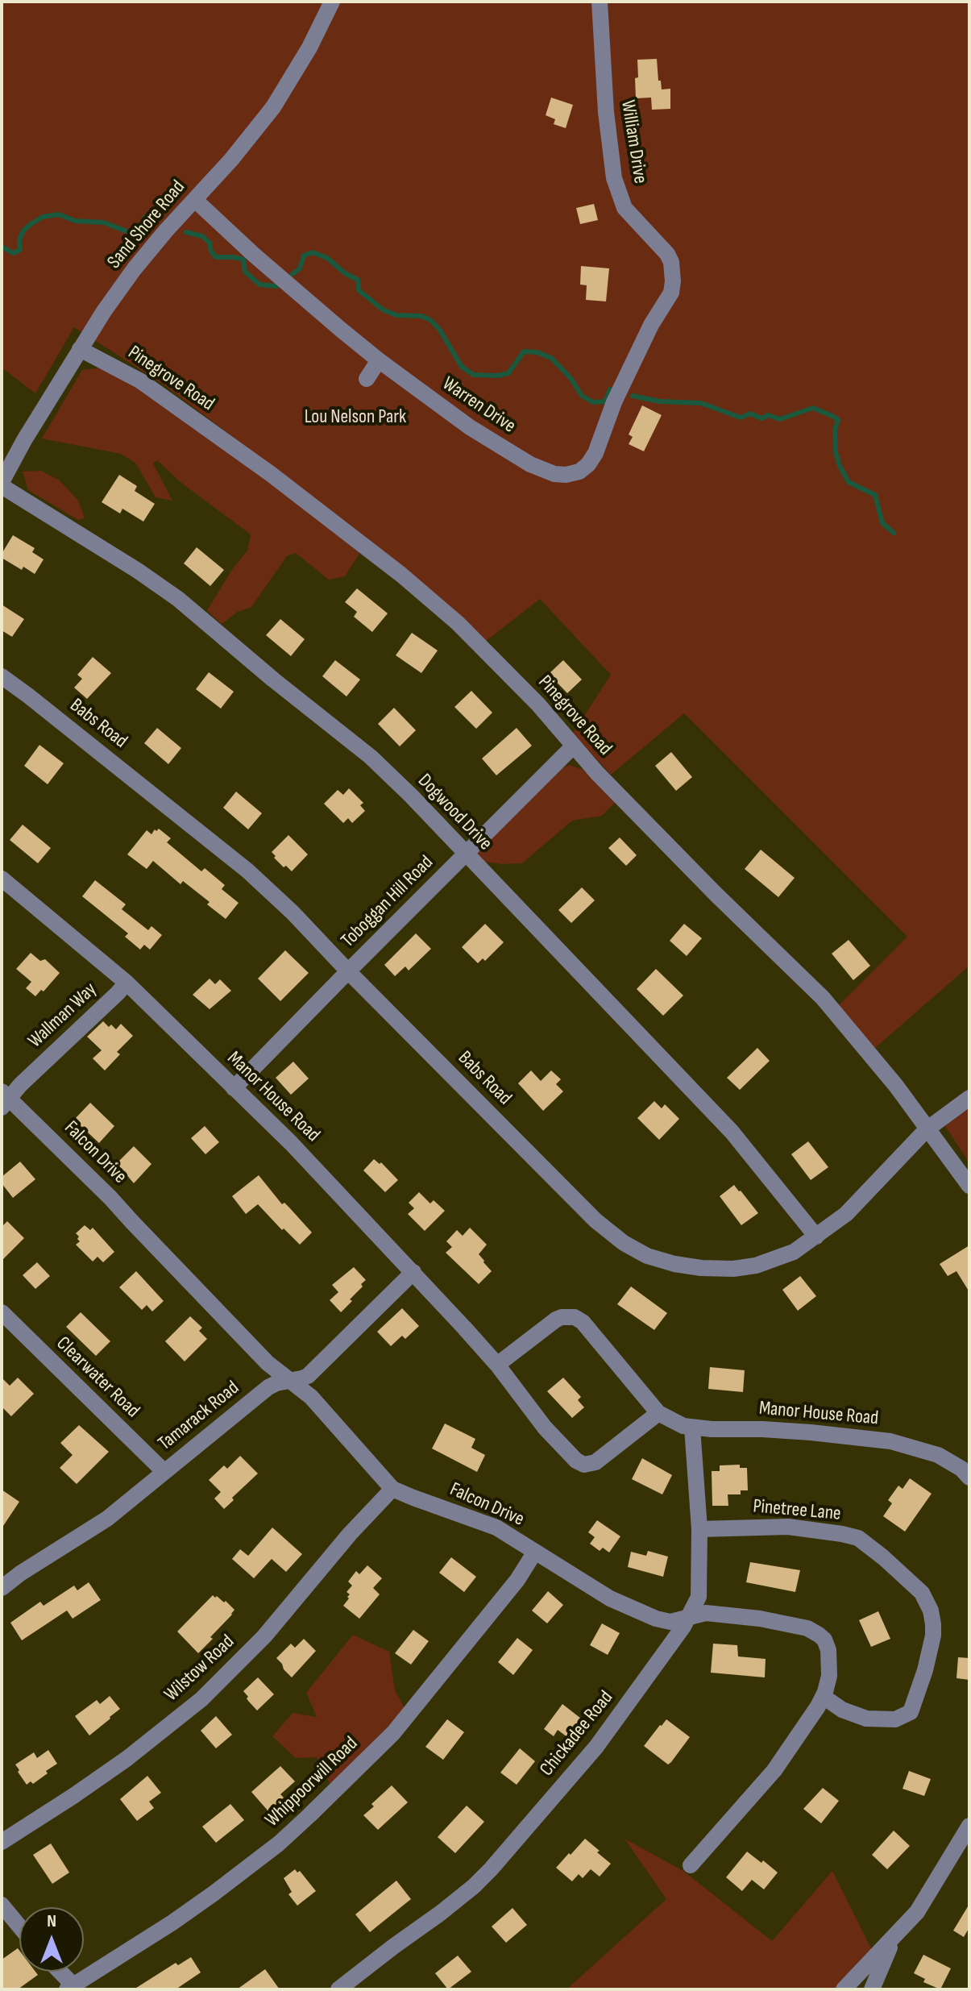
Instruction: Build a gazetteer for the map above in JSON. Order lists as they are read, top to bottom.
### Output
{
  "streets": {
    "street": [
      "William Drive",
      "Sand Shore Road",
      "Pinegrove Road",
      "Warren Drive",
      "Babs Road",
      "Dogwood Drive",
      "Toboggan Hill Road",
      "Wallman Way",
      "Manor House Road",
      "Falcon Drive",
      "Clearwater Road",
      "Tamarack Road",
      "Pinetree Lane",
      "Wilstow Road",
      "Chickadee Road",
      "Whippoorwill Road"
    ]
  },
  "crossings": [
    ["William Drive", "Warren Drive"],
    ["Sand Shore Road", "Pinegrove Road"],
    ["Sand Shore Road", "Warren Drive"],
    ["Sand Shore Road", "Dogwood Drive"],
    ["Pinegrove Road", "Babs Road"],
    ["Pinegrove Road", "Toboggan Hill Road"],
    ["Babs Road", "Dogwood Drive"],
    ["Babs Road", "Toboggan Hill Road"],
    ["Dogwood Drive", "Toboggan Hill Road"],
    ["Toboggan Hill Road", "Manor House Road"],
    ["Wallman Way", "Manor House Road"],
    ["Wallman Way", "Falcon Drive"],
    ["Manor House Road", "Tamarack Road"],
    ["Manor House Road", "Chickadee Road"],
    ["Falcon Drive", "Tamarack Road"],
    ["Falcon Drive", "Pinetree Lane"],
    ["Falcon Drive", "Wilstow Road"],
    ["Falcon Drive", "Chickadee Road"],
    ["Falcon Drive", "Whippoorwill Road"],
    ["Clearwater Road", "Tamarack Road"],
    ["Pinetree Lane", "Chickadee Road"]
  ],
  "parks": ["Lou Nelson Park"],
  "north": "top"
}
